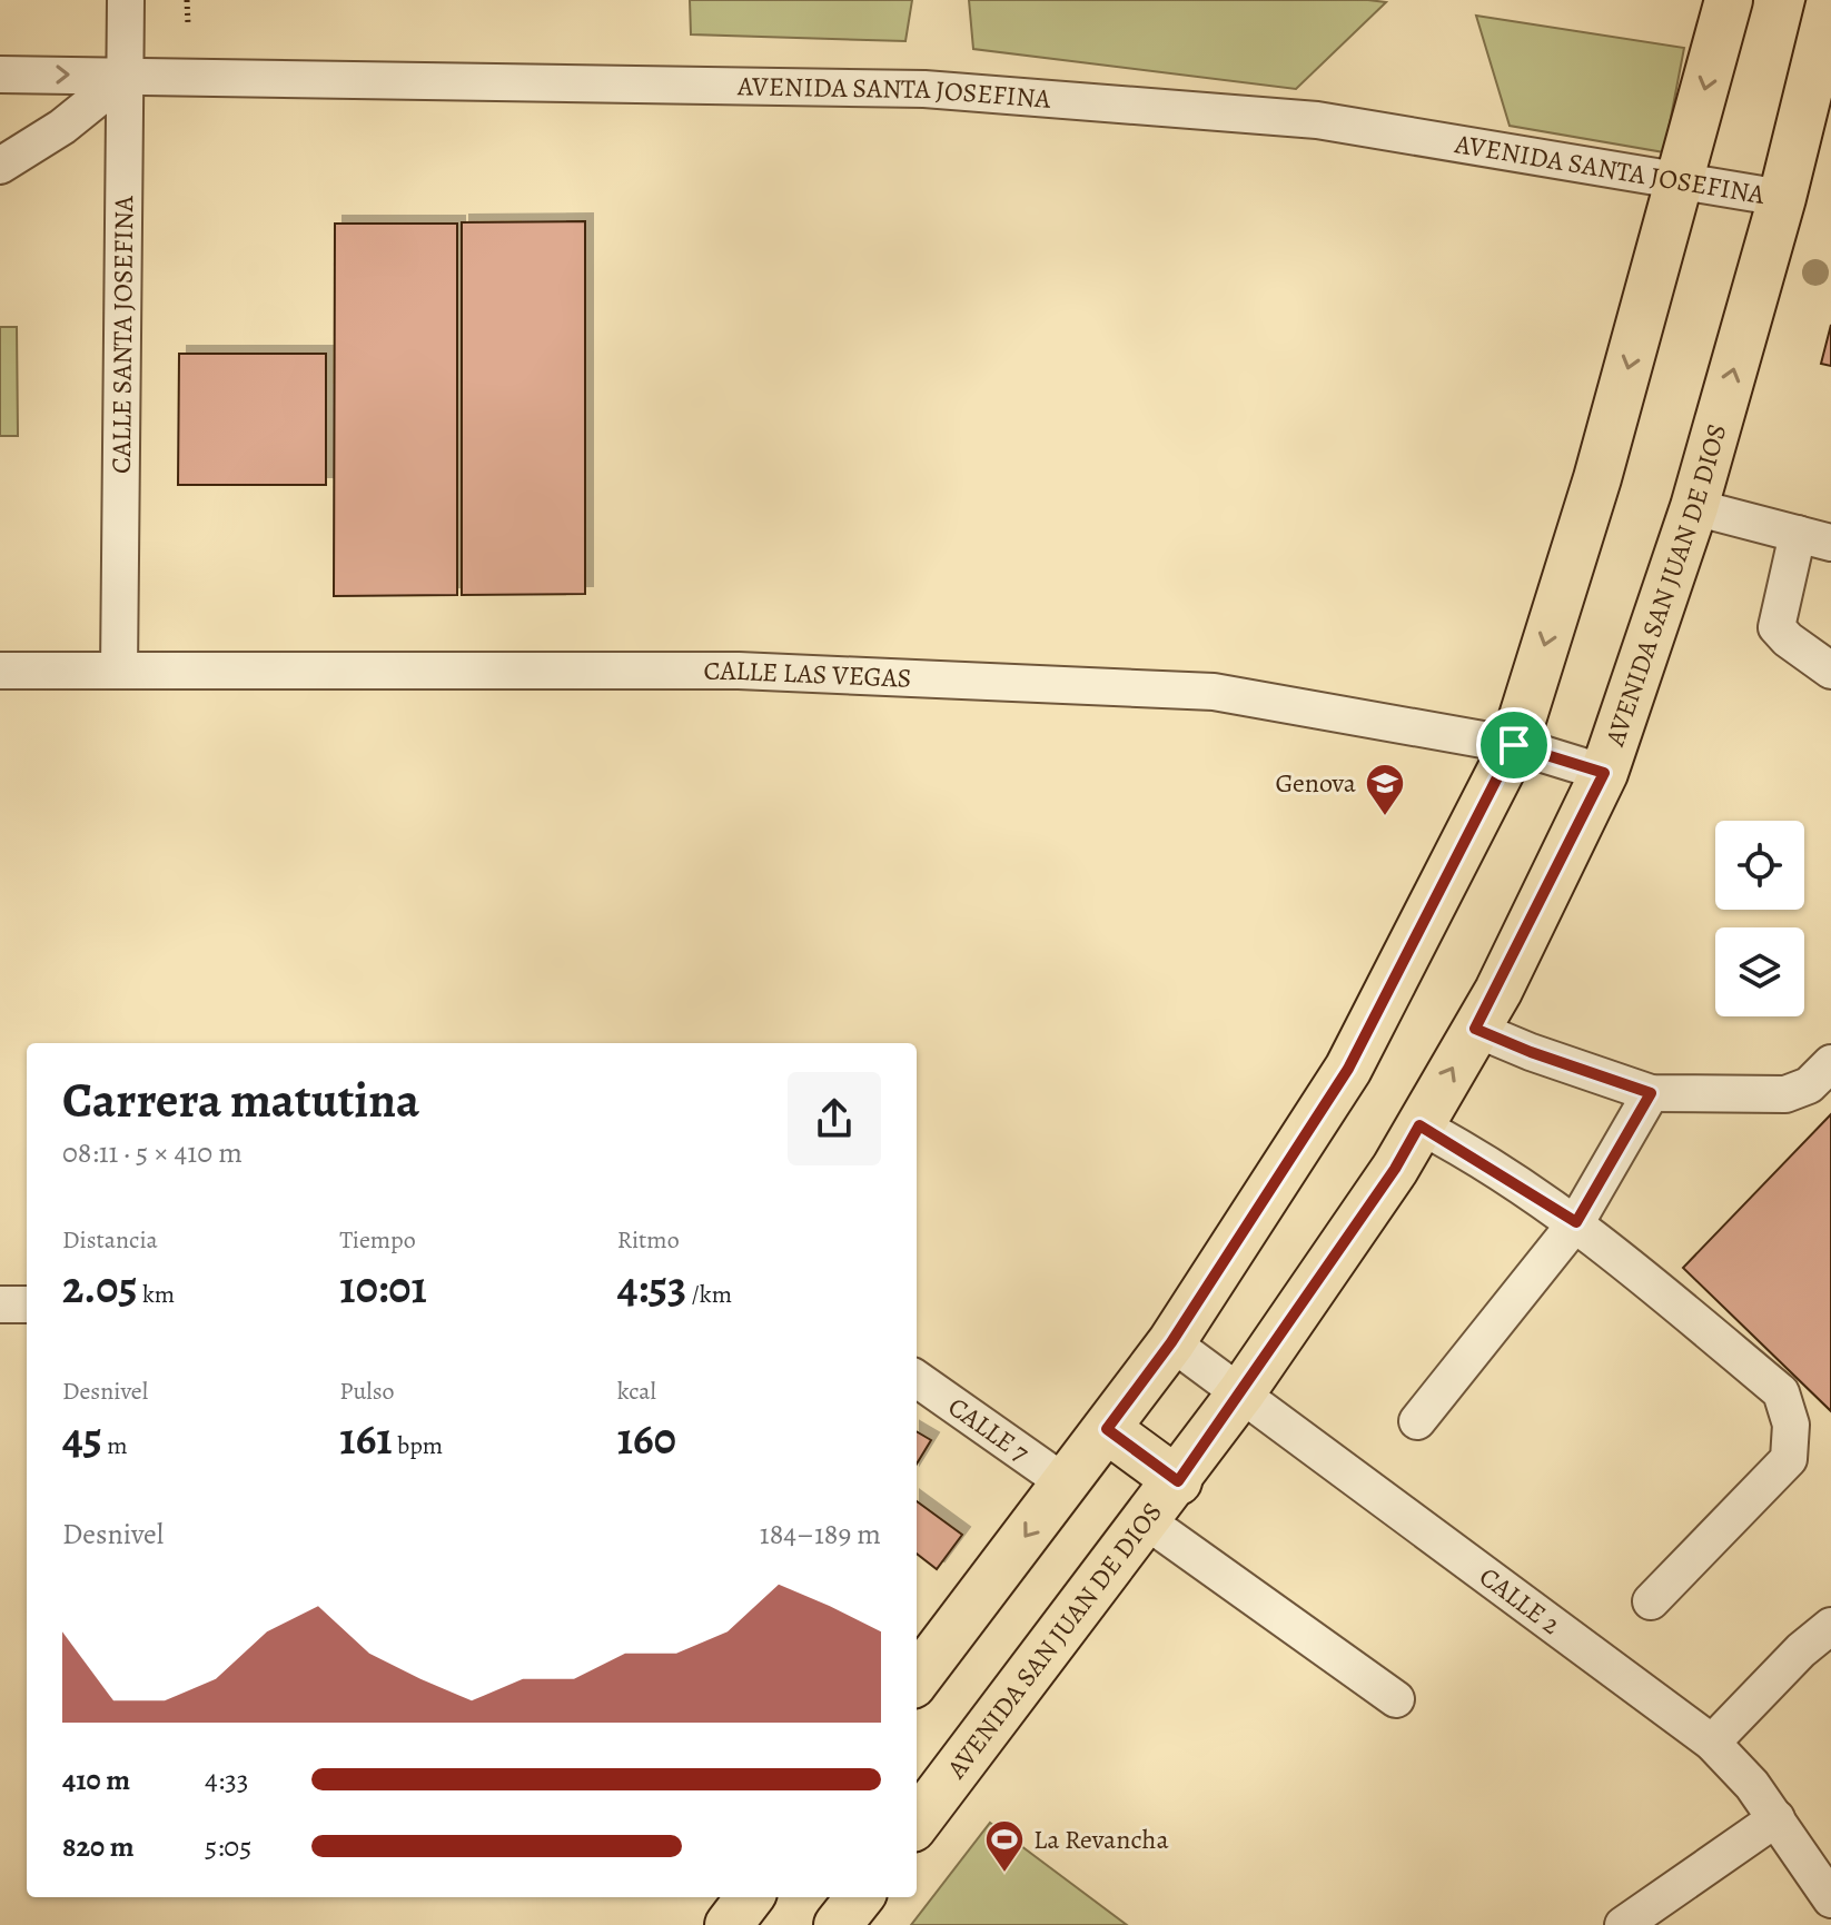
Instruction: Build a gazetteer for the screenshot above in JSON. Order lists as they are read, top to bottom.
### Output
{
  "streets": {
    "main road": ["AVENIDA SAN JUAN DE DIOS"],
    "street": [
      "AVENIDA SANTA JOSEFINA",
      "CALLE SANTA JOSEFINA",
      "CALLE LAS VEGAS",
      "CALLE 7",
      "CALLE 2"
    ]
  },
  "crossings": [
    ["AVENIDA SANTA JOSEFINA", "CALLE SANTA JOSEFINA"],
    ["AVENIDA SANTA JOSEFINA", "AVENIDA SAN JUAN DE DIOS"],
    ["CALLE SANTA JOSEFINA", "CALLE LAS VEGAS"],
    ["AVENIDA SAN JUAN DE DIOS", "CALLE LAS VEGAS"],
    ["AVENIDA SAN JUAN DE DIOS", "CALLE 2"]
  ],
  "places": {
    "school or university": ["Genova"],
    "sports": ["La Revancha"]
  },
  "page": {
    "heading": ["Carrera matutina", "08:11 · 5 × 410 m"],
    "stats": [
      ["Distancia", "2.05 km"],
      ["Tiempo", "10:01"],
      ["Ritmo", "4:53 /km"],
      ["Desnivel", "45 m"],
      ["Pulso", "161 bpm"],
      ["kcal", "160"]
    ],
    "chart": ["Desnivel", "184–189 m"],
    "list": [
      {
        "name": "410 m",
        "note": "4:33"
      },
      {
        "name": "820 m",
        "note": "5:05"
      }
    ]
  }
}
